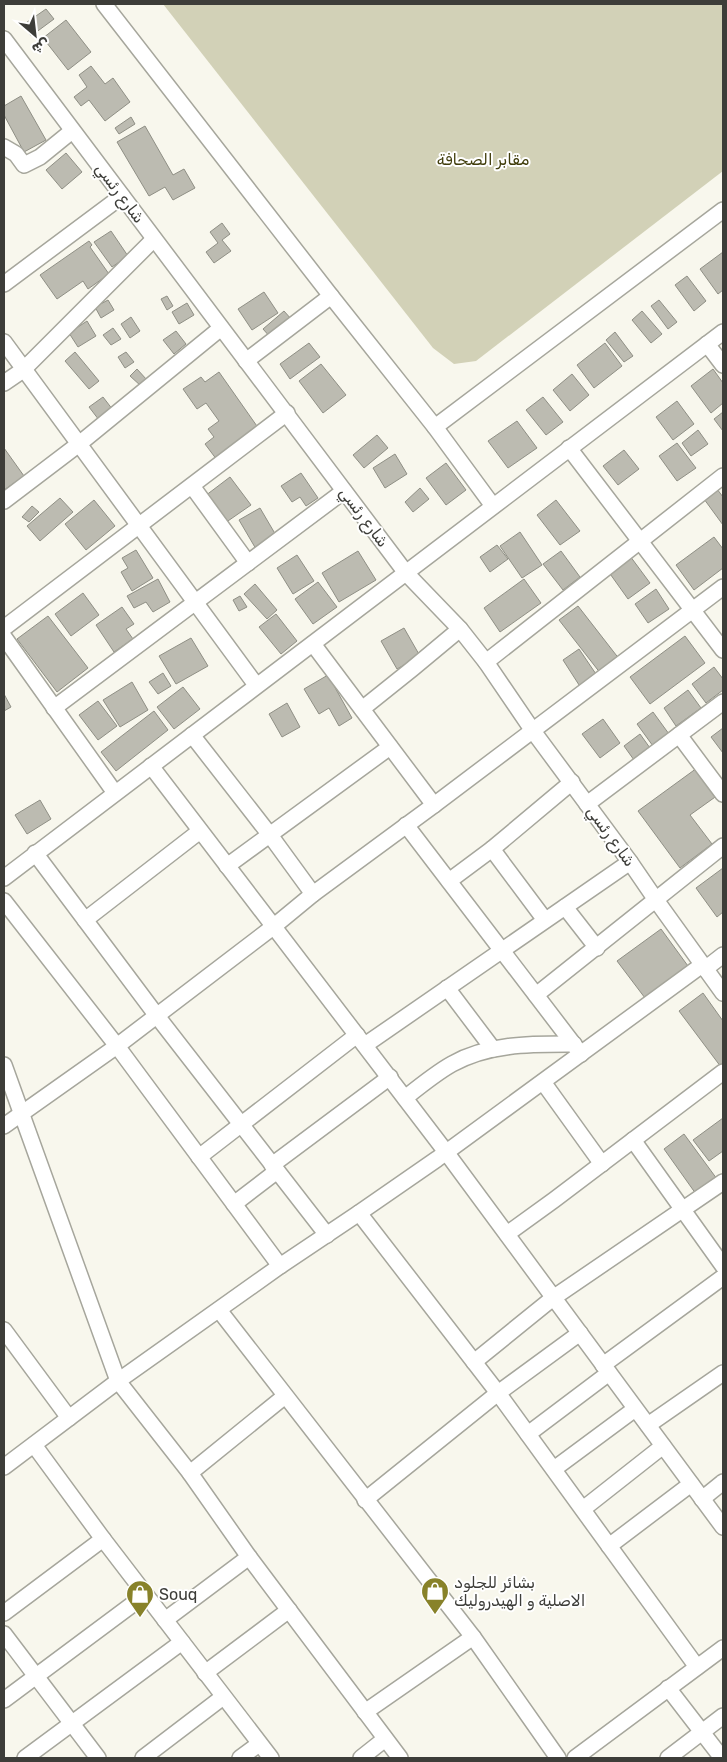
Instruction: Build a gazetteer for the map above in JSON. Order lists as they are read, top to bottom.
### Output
{
  "streets": {
    "street": ["شارع رئسي"]
  },
  "parks": ["مقابر الصحافة"],
  "places": {
    "shop": ["بشائر للجلود الاصلية و الهيدروليك", "Souq"]
  },
  "north": "bottom right"
}
